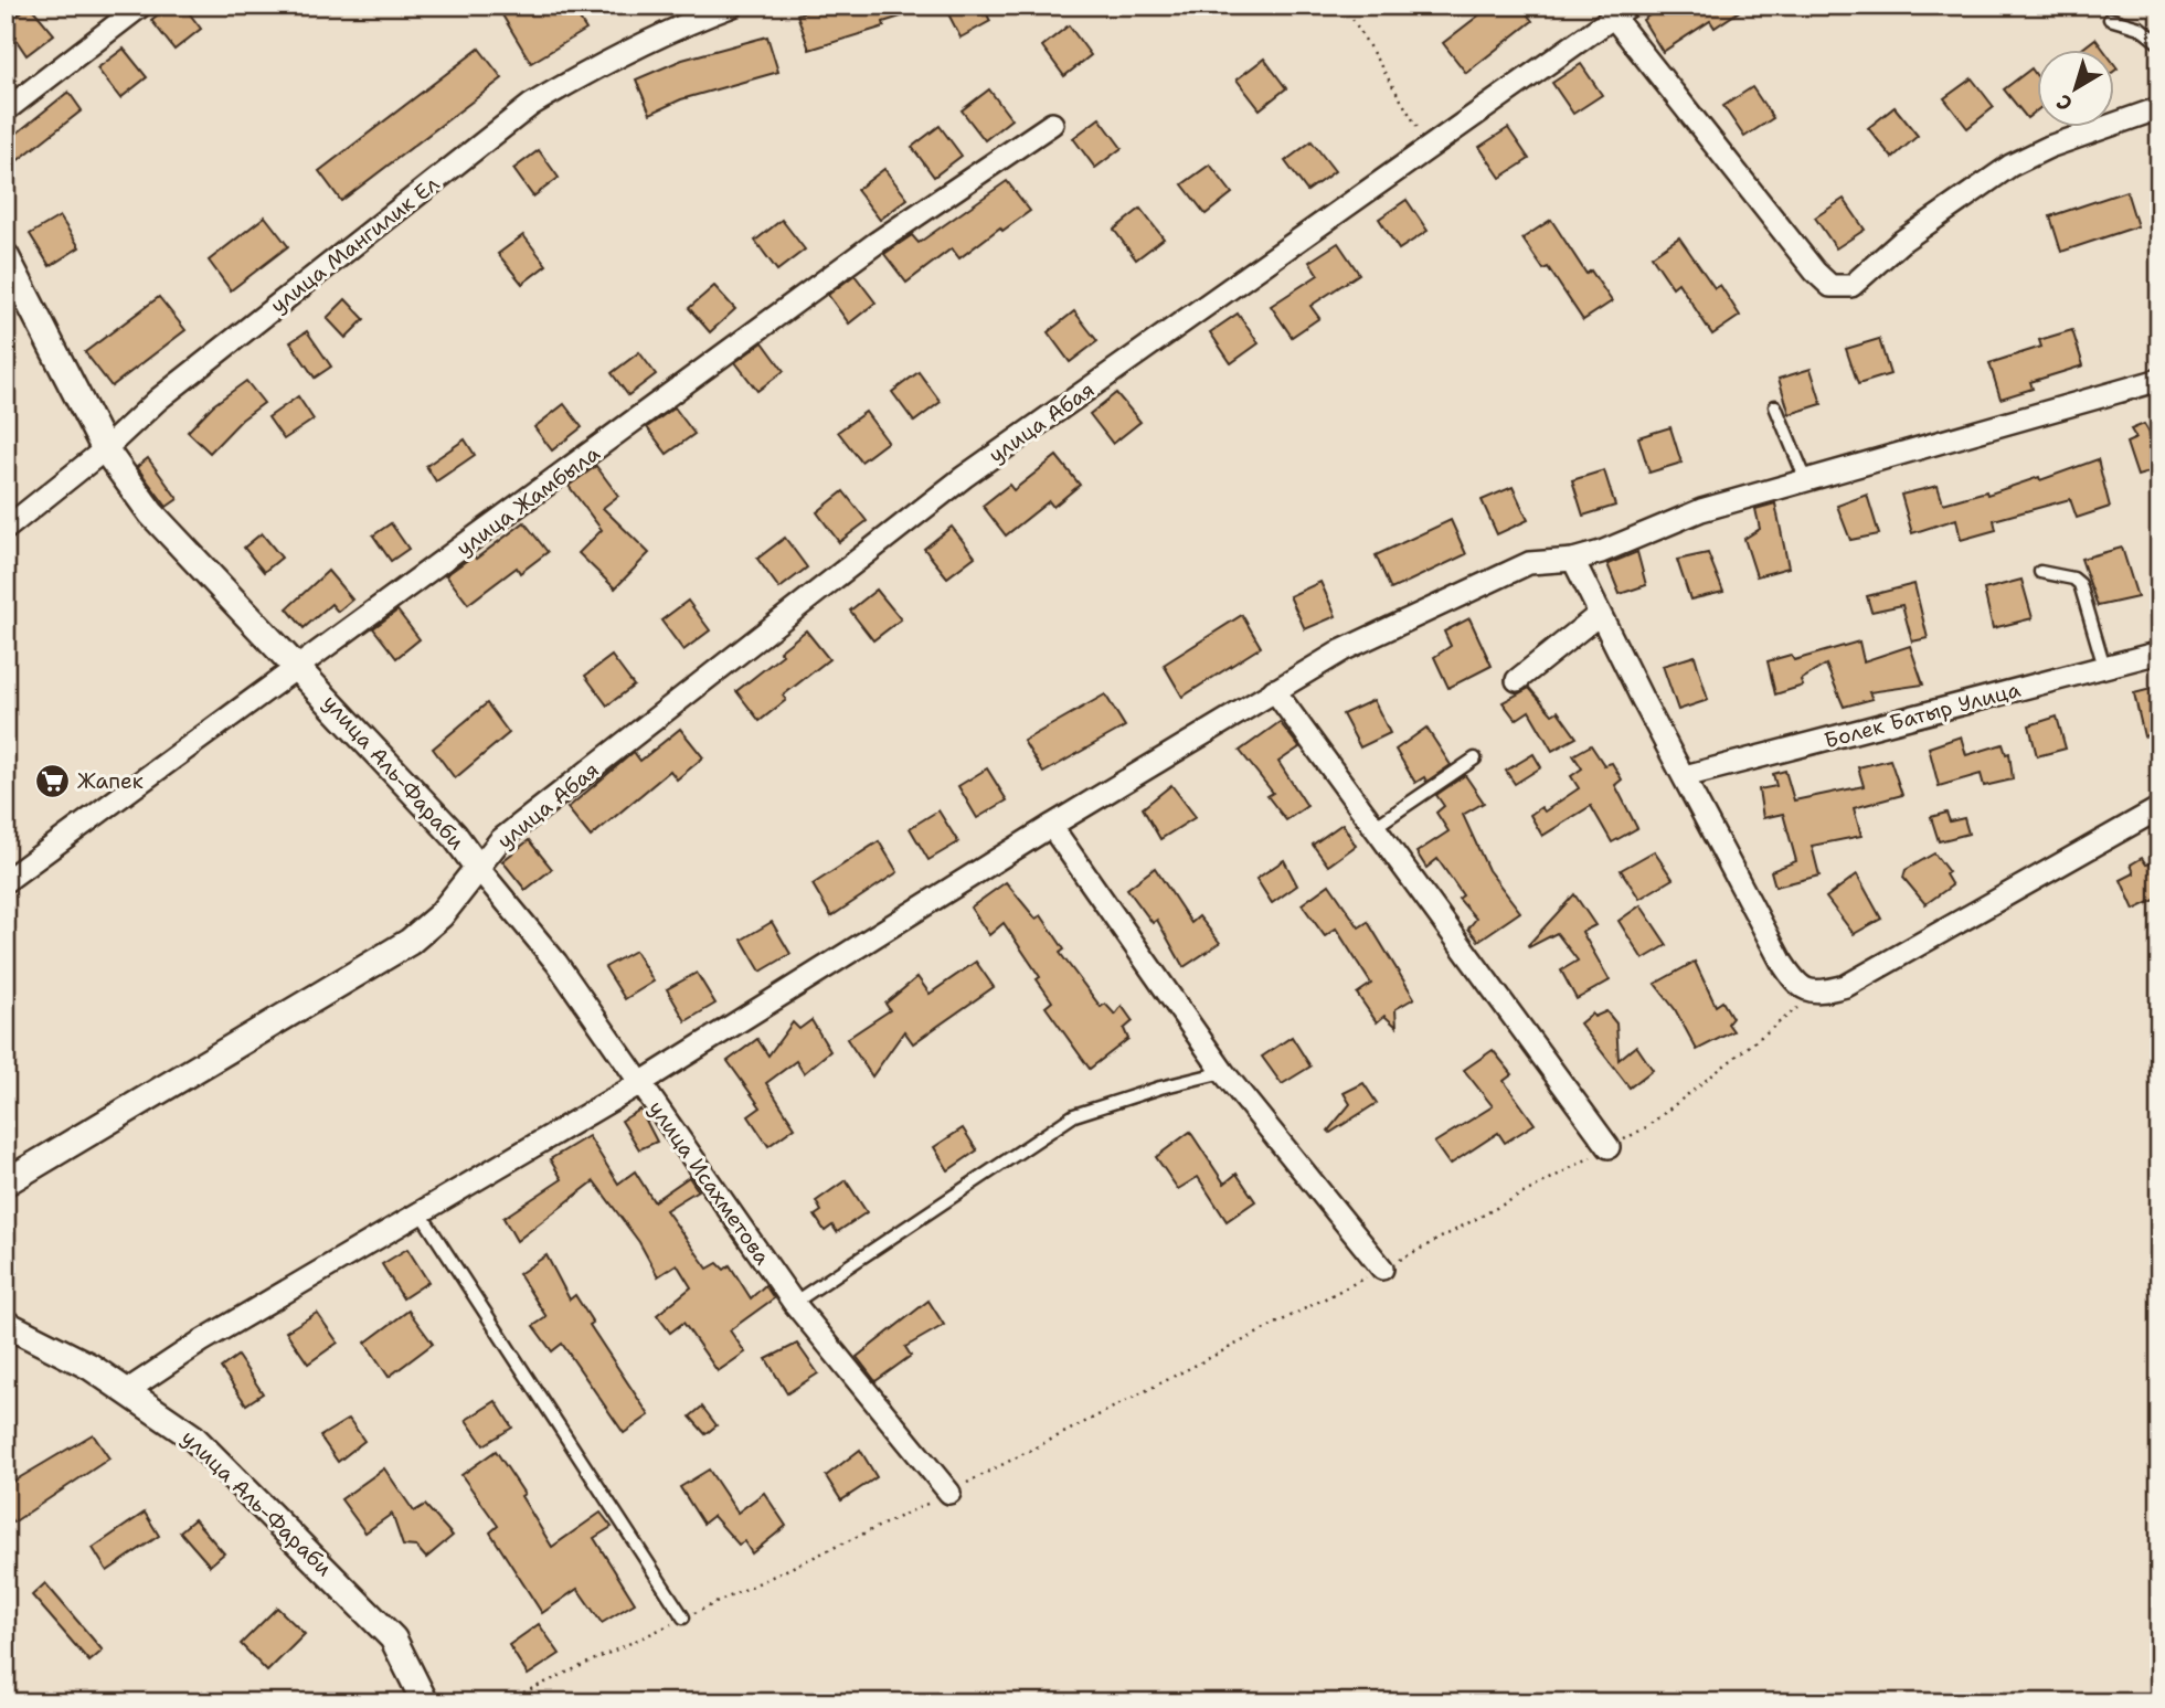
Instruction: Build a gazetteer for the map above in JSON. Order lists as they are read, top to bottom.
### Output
{
  "streets": {
    "street": [
      "улица Мангилик Ел",
      "улица Абая",
      "улица Жамбыла",
      "Болек Батыр Улица",
      "улица Аль-Фараби",
      "улица Исахметова"
    ]
  },
  "crossings": [
    ["улица Мангилик Ел", "улица Аль-Фараби"],
    ["улица Абая", "улица Аль-Фараби"],
    ["улица Абая", "улица Исахметова"],
    ["улица Жамбыла", "улица Аль-Фараби"],
    ["улица Аль-Фараби", "улица Исахметова"]
  ],
  "places": {
    "supermarket": ["Жапек"]
  },
  "north": "bottom left"
}
